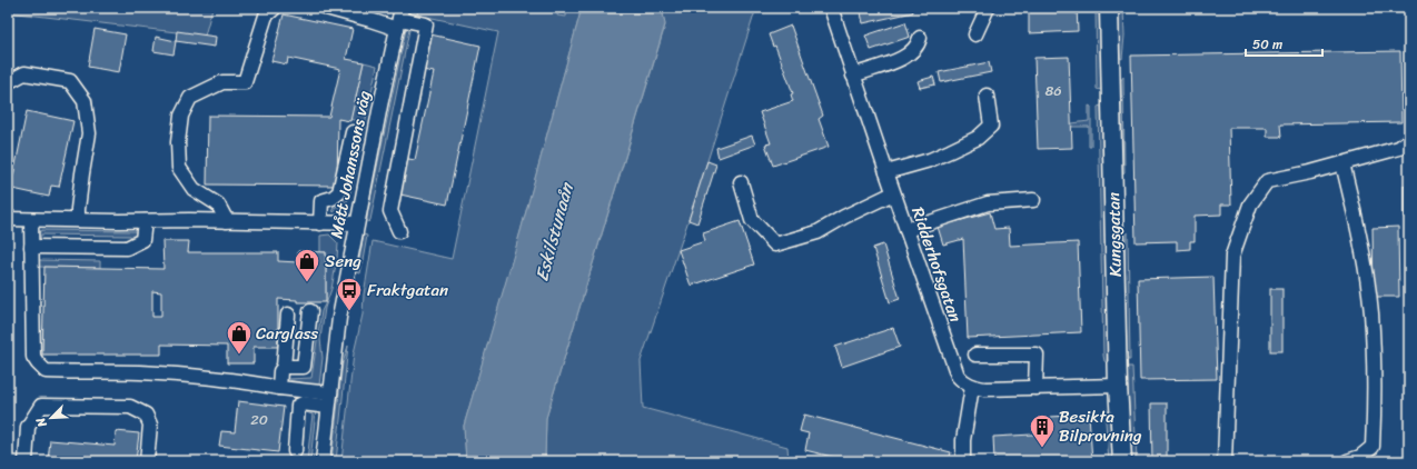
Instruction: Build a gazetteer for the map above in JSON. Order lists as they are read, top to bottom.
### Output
{
  "streets": {
    "main road": ["Kungsgatan"],
    "street": ["Mått Johanssons väg", "Ridderhofsgatan"]
  },
  "water": ["Eskilstunaån"],
  "places": {
    "shop": ["Seng", "Carglass"],
    "bus stop": ["Fraktgatan"],
    "building": ["Besikta Bilprovning"]
  },
  "house_numbers": ["86", "20"],
  "scale_bar": "50 m",
  "north": "bottom left"
}
